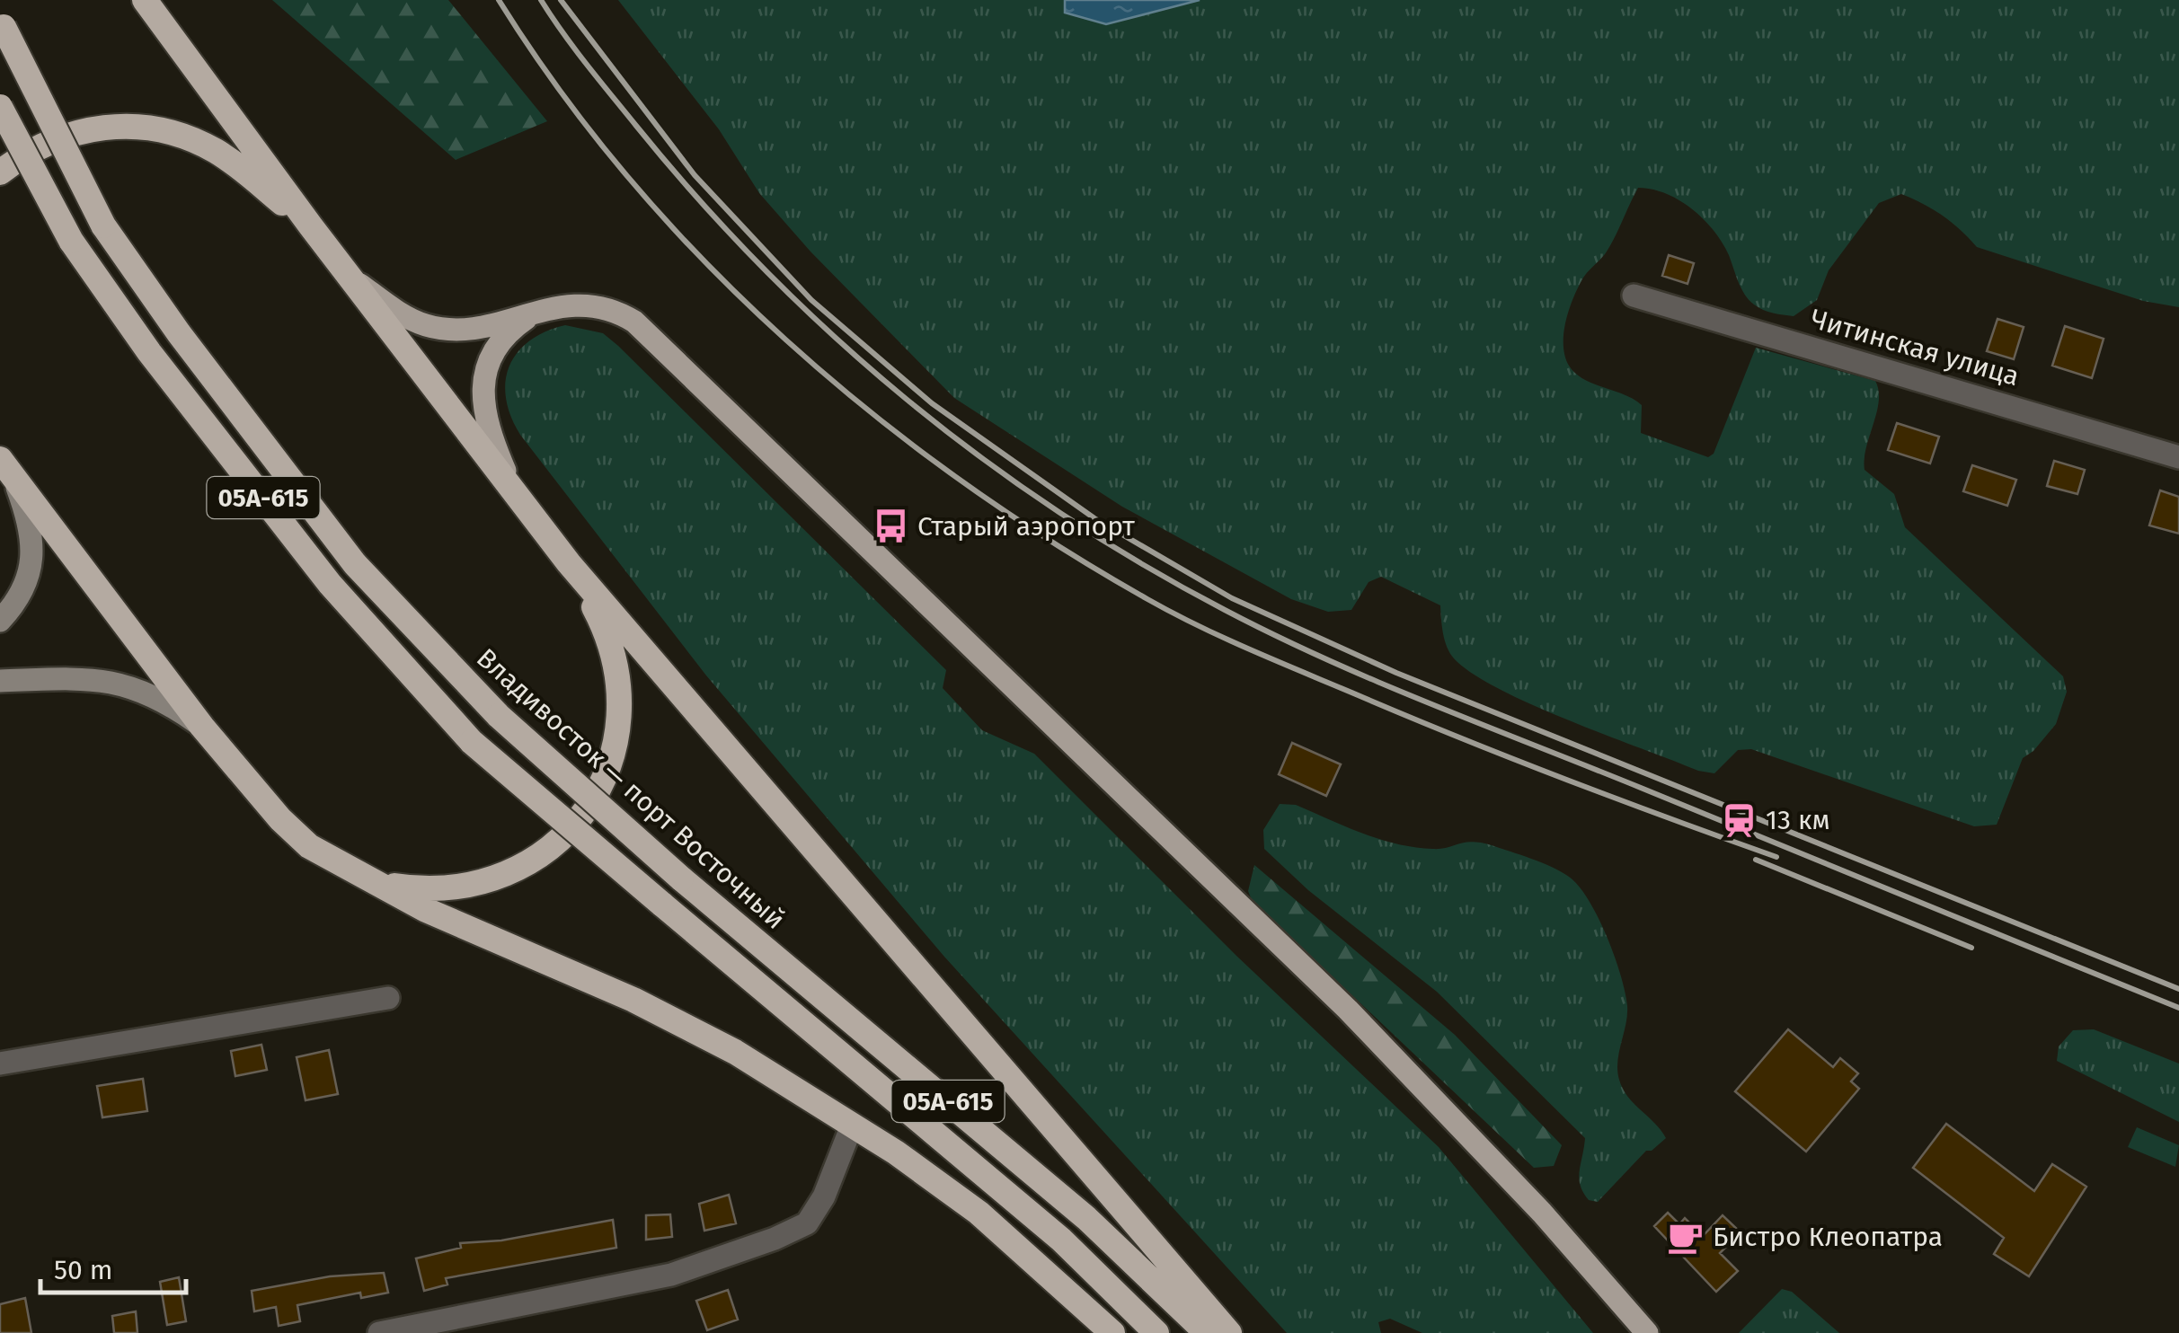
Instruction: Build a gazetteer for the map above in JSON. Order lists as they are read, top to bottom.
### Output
{
  "streets": {
    "highway": ["05А-615", "Владивосток — порт Восточный"],
    "street": ["Читинская улица"]
  },
  "places": {
    "bus stop": ["Старый аэропорт"],
    "station": ["13 км"],
    "cafe": ["Бистро Клеопатра"]
  },
  "scale_bar": "50 m"
}
